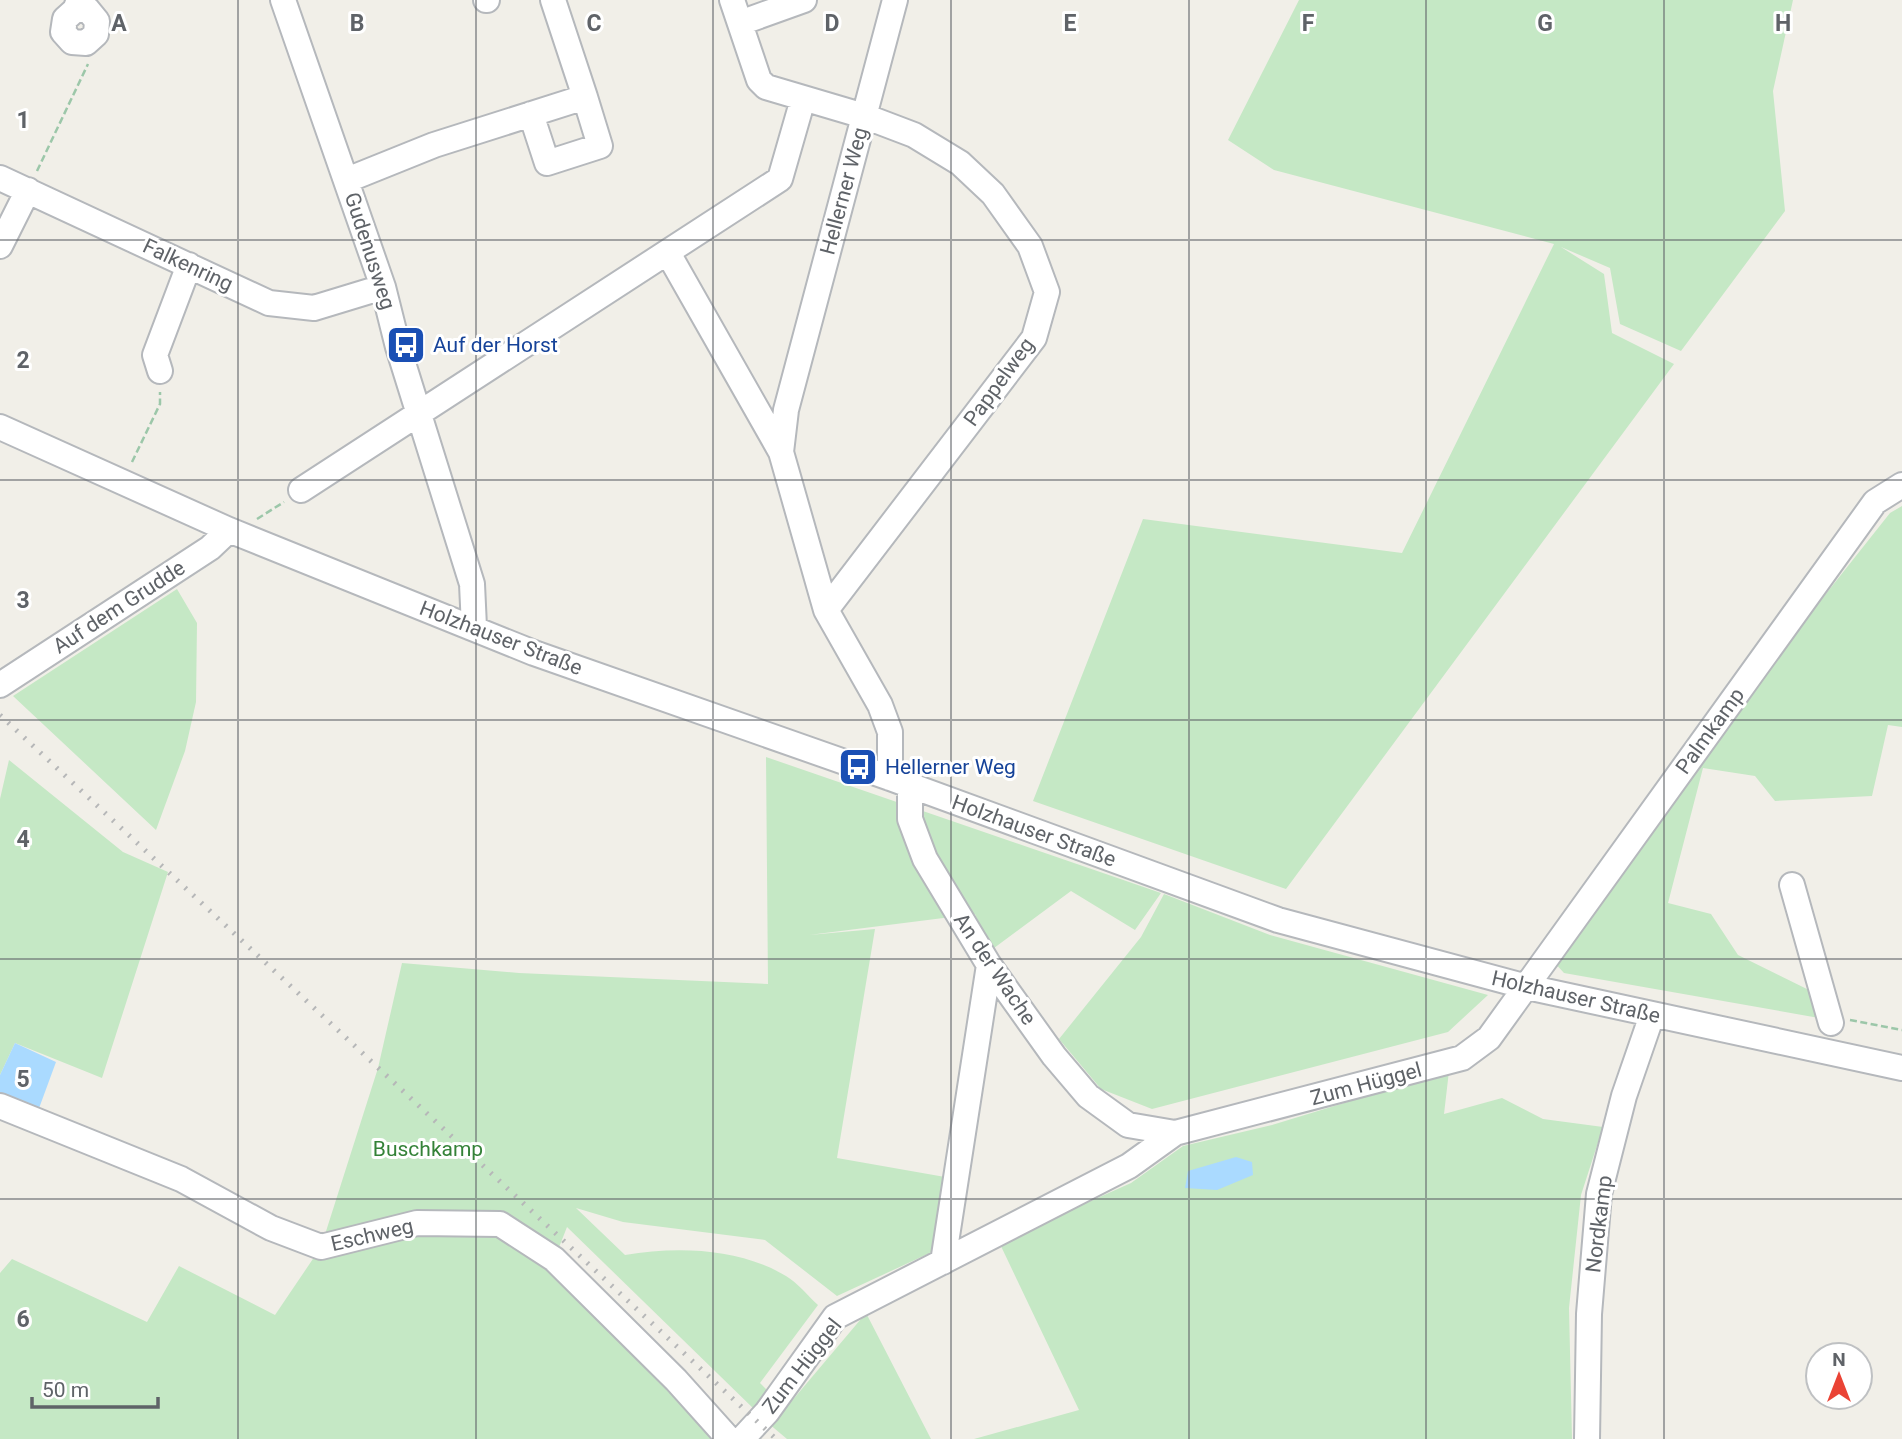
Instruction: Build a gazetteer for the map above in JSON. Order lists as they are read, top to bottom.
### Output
{
  "streets": {
    "street": [
      "Hellerner Weg",
      "Gudenusweg",
      "Falkenring",
      "Pappelweg",
      "Auf dem Grudde",
      "Holzhauser Straße",
      "Palmkamp",
      "An der Wache",
      "Zum Hüggel",
      "Nordkamp",
      "Eschweg"
    ]
  },
  "crossings": [
    ["Hellerner Weg", "Pappelweg"],
    ["Hellerner Weg", "Holzhauser Straße"],
    ["Hellerner Weg", "An der Wache"],
    ["Gudenusweg", "Falkenring"],
    ["Gudenusweg", "Holzhauser Straße"],
    ["Auf dem Grudde", "Holzhauser Straße"],
    ["Holzhauser Straße", "Palmkamp"],
    ["Holzhauser Straße", "An der Wache"],
    ["Holzhauser Straße", "Zum Hüggel"],
    ["Holzhauser Straße", "Nordkamp"],
    ["Palmkamp", "Zum Hüggel"],
    ["An der Wache", "Zum Hüggel"]
  ],
  "parks": ["Buschkamp"],
  "places": {
    "bus stop": ["Auf der Horst", "Hellerner Weg"]
  },
  "scale_bar": "50 m",
  "north": "top",
  "grid": {
    "columns": [
      "A",
      "B",
      "C",
      "D",
      "E",
      "F",
      "G",
      "H"
    ],
    "rows": [
      "1",
      "2",
      "3",
      "4",
      "5",
      "6"
    ]
  }
}
